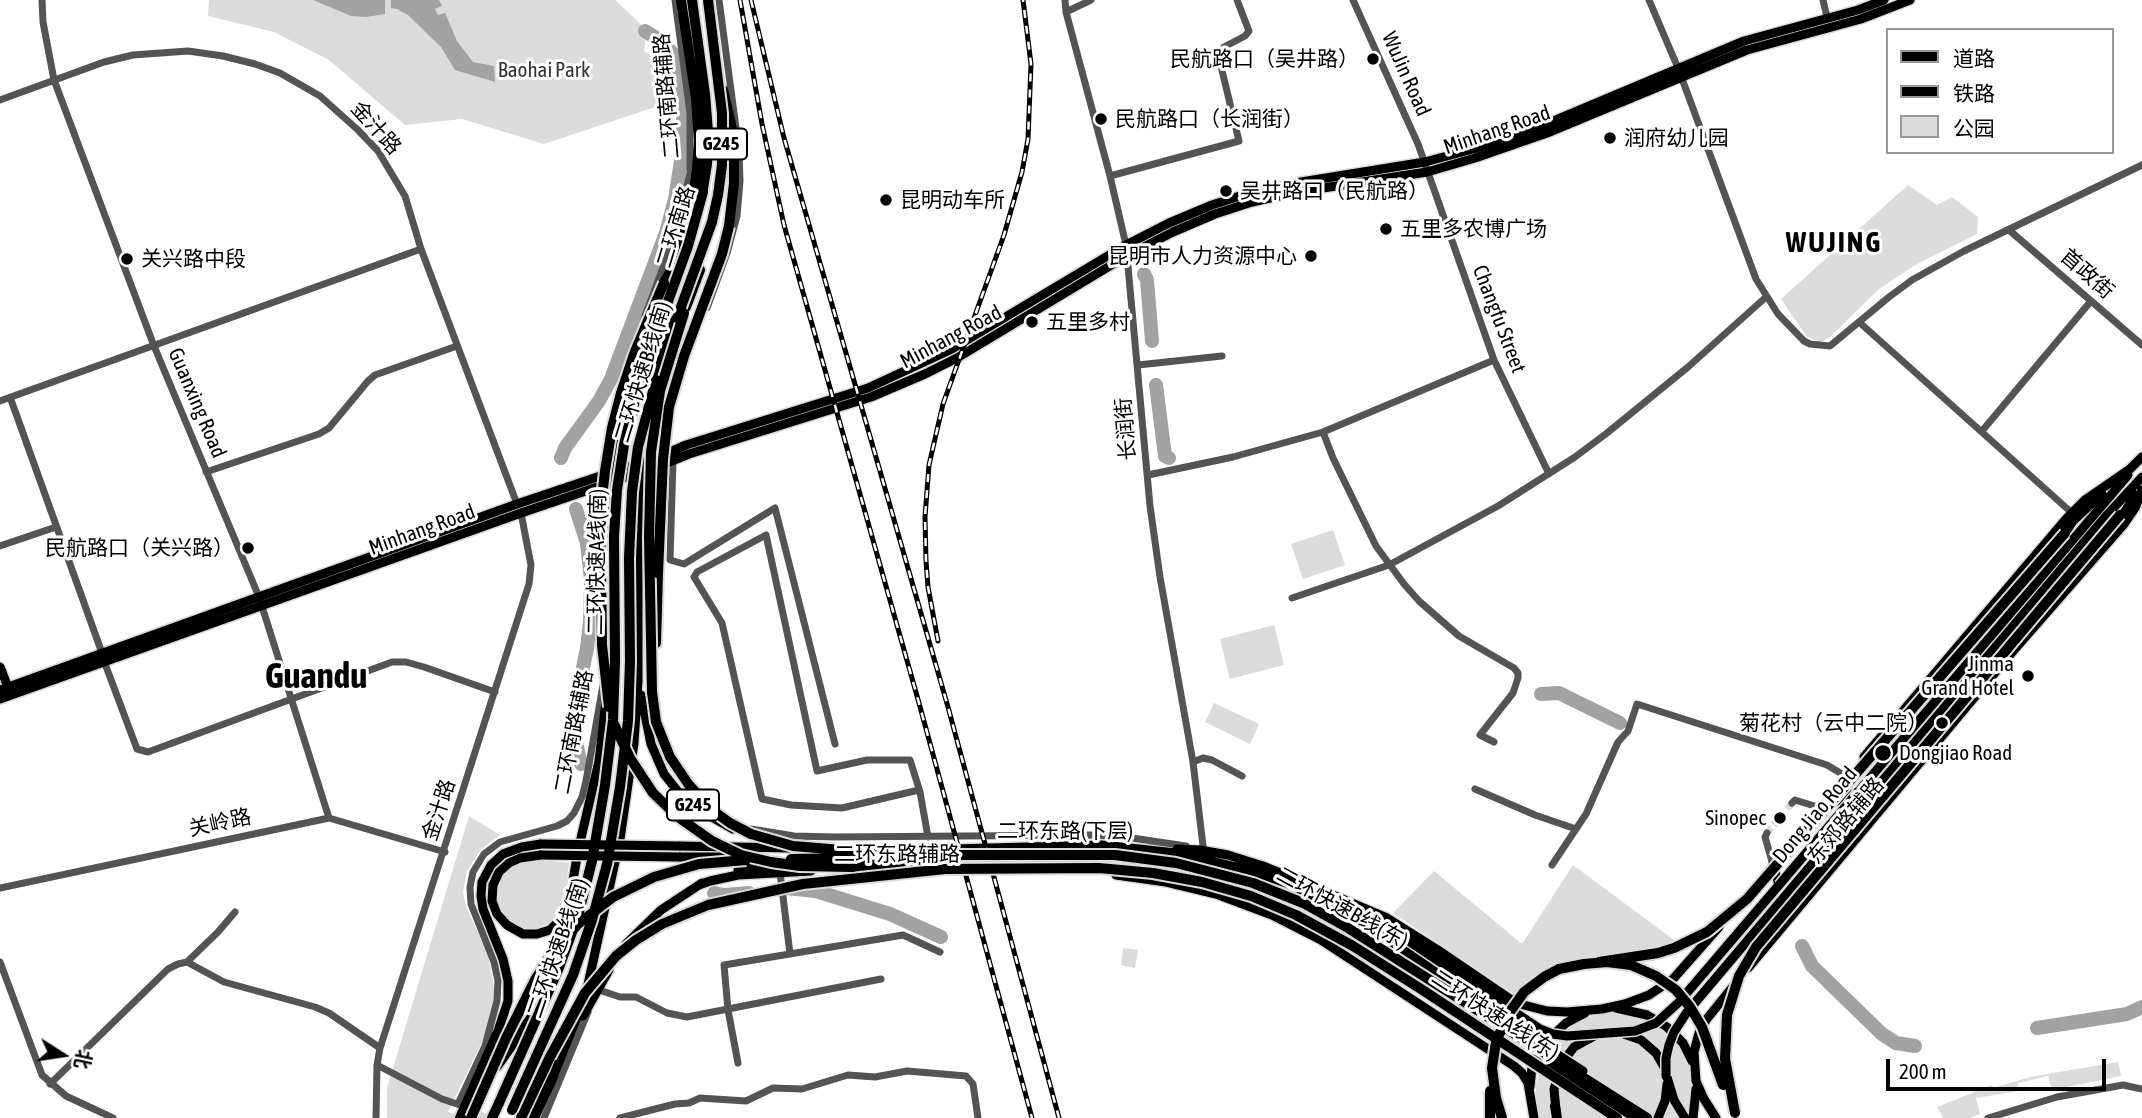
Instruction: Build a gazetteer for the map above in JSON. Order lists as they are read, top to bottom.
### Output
{
  "streets": {
    "highway": [
      "二环快速B线(南)",
      "二环快速A线(南)",
      "二环快速B线(东)",
      "二环快速A线(东)"
    ],
    "main road": [
      "Minhang Road",
      "G245",
      "二环南路",
      "Dong Jiao Road",
      "东郊路辅路",
      "二环东路(下层)",
      "二环东路辅路"
    ],
    "street": [
      "WuJin Road",
      "二环南路辅路",
      "金汁路",
      "首政街",
      "Changfu Street",
      "Guanxing Road",
      "长润街",
      "关岭路"
    ]
  },
  "crossings": [
    ["WuJin Road", "Minhang Road"],
    ["WuJin Road", "Changfu Street"],
    ["二环南路辅路", "金汁路"],
    ["二环南路辅路", "Minhang Road"],
    ["二环南路辅路", "二环南路"],
    ["金汁路", "Minhang Road"],
    ["金汁路", "Guanxing Road"],
    ["金汁路", "关岭路"],
    ["Minhang Road", "二环南路"],
    ["Minhang Road", "Changfu Street"],
    ["Minhang Road", "Guanxing Road"],
    ["Minhang Road", "长润街"],
    ["G245", "二环南路"],
    ["G245", "长润街"],
    ["G245", "东郊路辅路"],
    ["G245", "二环东路(下层)"],
    ["G245", "二环东路辅路"],
    ["二环南路", "二环快速B线(南)"],
    ["二环南路", "二环快速A线(南)"],
    ["二环南路", "二环东路(下层)"],
    ["Guanxing Road", "关岭路"],
    ["长润街", "二环东路(下层)"],
    ["长润街", "二环东路辅路"],
    ["Dong Jiao Road", "东郊路辅路"],
    ["二环东路(下层)", "二环东路辅路"]
  ],
  "districts": ["WUJING", "Guandu"],
  "parks": ["Baohai Park"],
  "places": [
    "民航路口（吴井路）",
    "民航路口（长润街）",
    "润府幼儿园",
    "吴井路口（民航路）",
    "昆明动车所",
    "五里多农博广场",
    "昆明市人力资源中心",
    "关兴路中段",
    "五里多村",
    "民航路口（关兴路）",
    "Jinma Grand Hotel",
    "菊花村（云中二院）",
    "Dongjiao Road",
    "Sinopec"
  ],
  "legend": ["道路", "铁路", "公园"],
  "scale_bar": "200 m",
  "north": "right"
}
